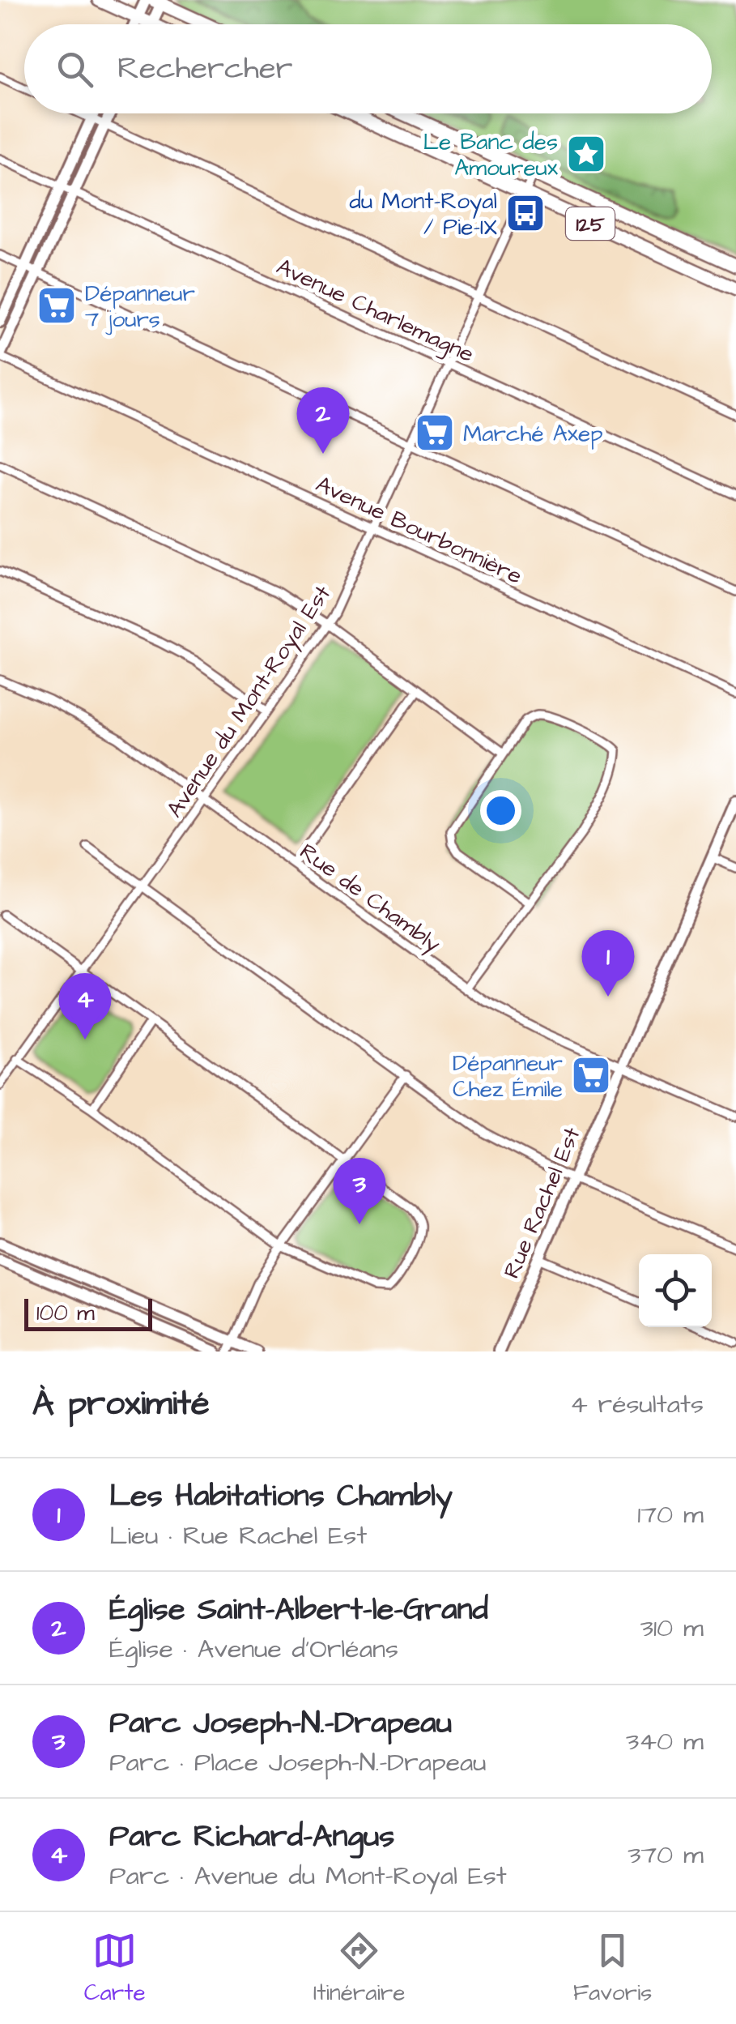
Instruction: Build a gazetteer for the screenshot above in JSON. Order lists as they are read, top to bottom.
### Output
{
  "streets": {
    "main road": ["125", "Rue Rachel Est"],
    "street": [
      "Avenue Charlemagne",
      "Avenue Bourbonnière",
      "Avenue du Mont-Royal Est",
      "Rue de Chambly"
    ]
  },
  "crossings": [
    ["125", "Avenue du Mont-Royal Est"],
    ["Avenue Charlemagne", "Avenue du Mont-Royal Est"],
    ["Avenue Bourbonnière", "Avenue du Mont-Royal Est"],
    ["Avenue du Mont-Royal Est", "Rue de Chambly"],
    ["Rue de Chambly", "Rue Rachel Est"]
  ],
  "places": {
    "place": ["Le Banc des Amoureux"],
    "bus stop": ["du Mont-Royal / Pie-IX"],
    "supermarket": ["Dépanneur 7 jours", "Marché Axep", "Dépanneur Chez Émile"]
  },
  "scale_bar": "100 m",
  "page": {
    "search": "Rechercher",
    "pins": [
      "2",
      "1",
      "4",
      "3"
    ],
    "scale": "100 m",
    "heading": ["À proximité", "4 résultats"],
    "list": [
      {
        "mark": "1",
        "name": "Les Habitations Chambly",
        "note": "Lieu · Rue Rachel Est",
        "value": "170 m"
      },
      {
        "mark": "2",
        "name": "Église Saint-Albert-le-Grand",
        "note": "Église · Avenue d'Orléans",
        "value": "310 m"
      },
      {
        "mark": "3",
        "name": "Parc Joseph-N.-Drapeau",
        "note": "Parc · Place Joseph-N.-Drapeau",
        "value": "340 m"
      },
      {
        "mark": "4",
        "name": "Parc Richard-Angus",
        "note": "Parc · Avenue du Mont-Royal Est",
        "value": "370 m"
      }
    ],
    "nav": ["Carte", "Itinéraire", "Favoris"]
  }
}
